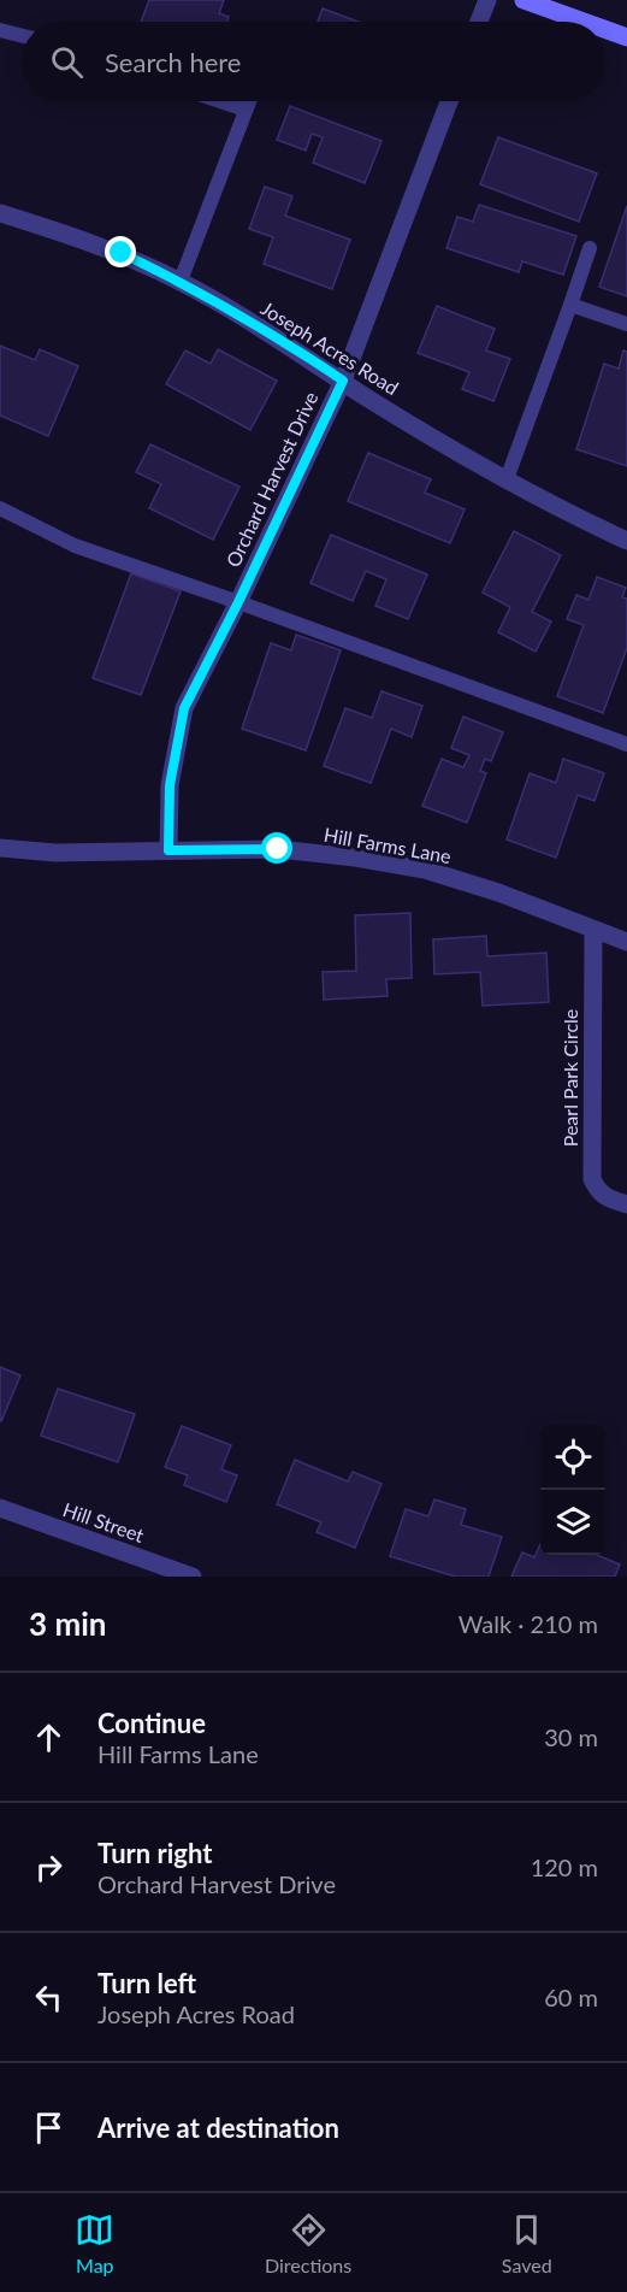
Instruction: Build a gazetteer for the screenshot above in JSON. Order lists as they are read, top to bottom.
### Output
{
  "streets": {
    "street": [
      "Joseph Acres Road",
      "Orchard Harvest Drive",
      "Hill Farms Lane",
      "Pearl Park Circle",
      "Hill Street"
    ]
  },
  "crossings": [
    ["Joseph Acres Road", "Orchard Harvest Drive"],
    ["Orchard Harvest Drive", "Hill Farms Lane"],
    ["Hill Farms Lane", "Pearl Park Circle"]
  ],
  "page": {
    "search": "Search here",
    "heading": ["3 min", "Walk · 210 m"],
    "list": [
      ["Continue", "Hill Farms Lane", "30 m"],
      ["Turn right", "Orchard Harvest Drive", "120 m"],
      ["Turn left", "Joseph Acres Road", "60 m"],
      "Arrive at destination"
    ],
    "nav": ["Map", "Directions", "Saved"]
  }
}
